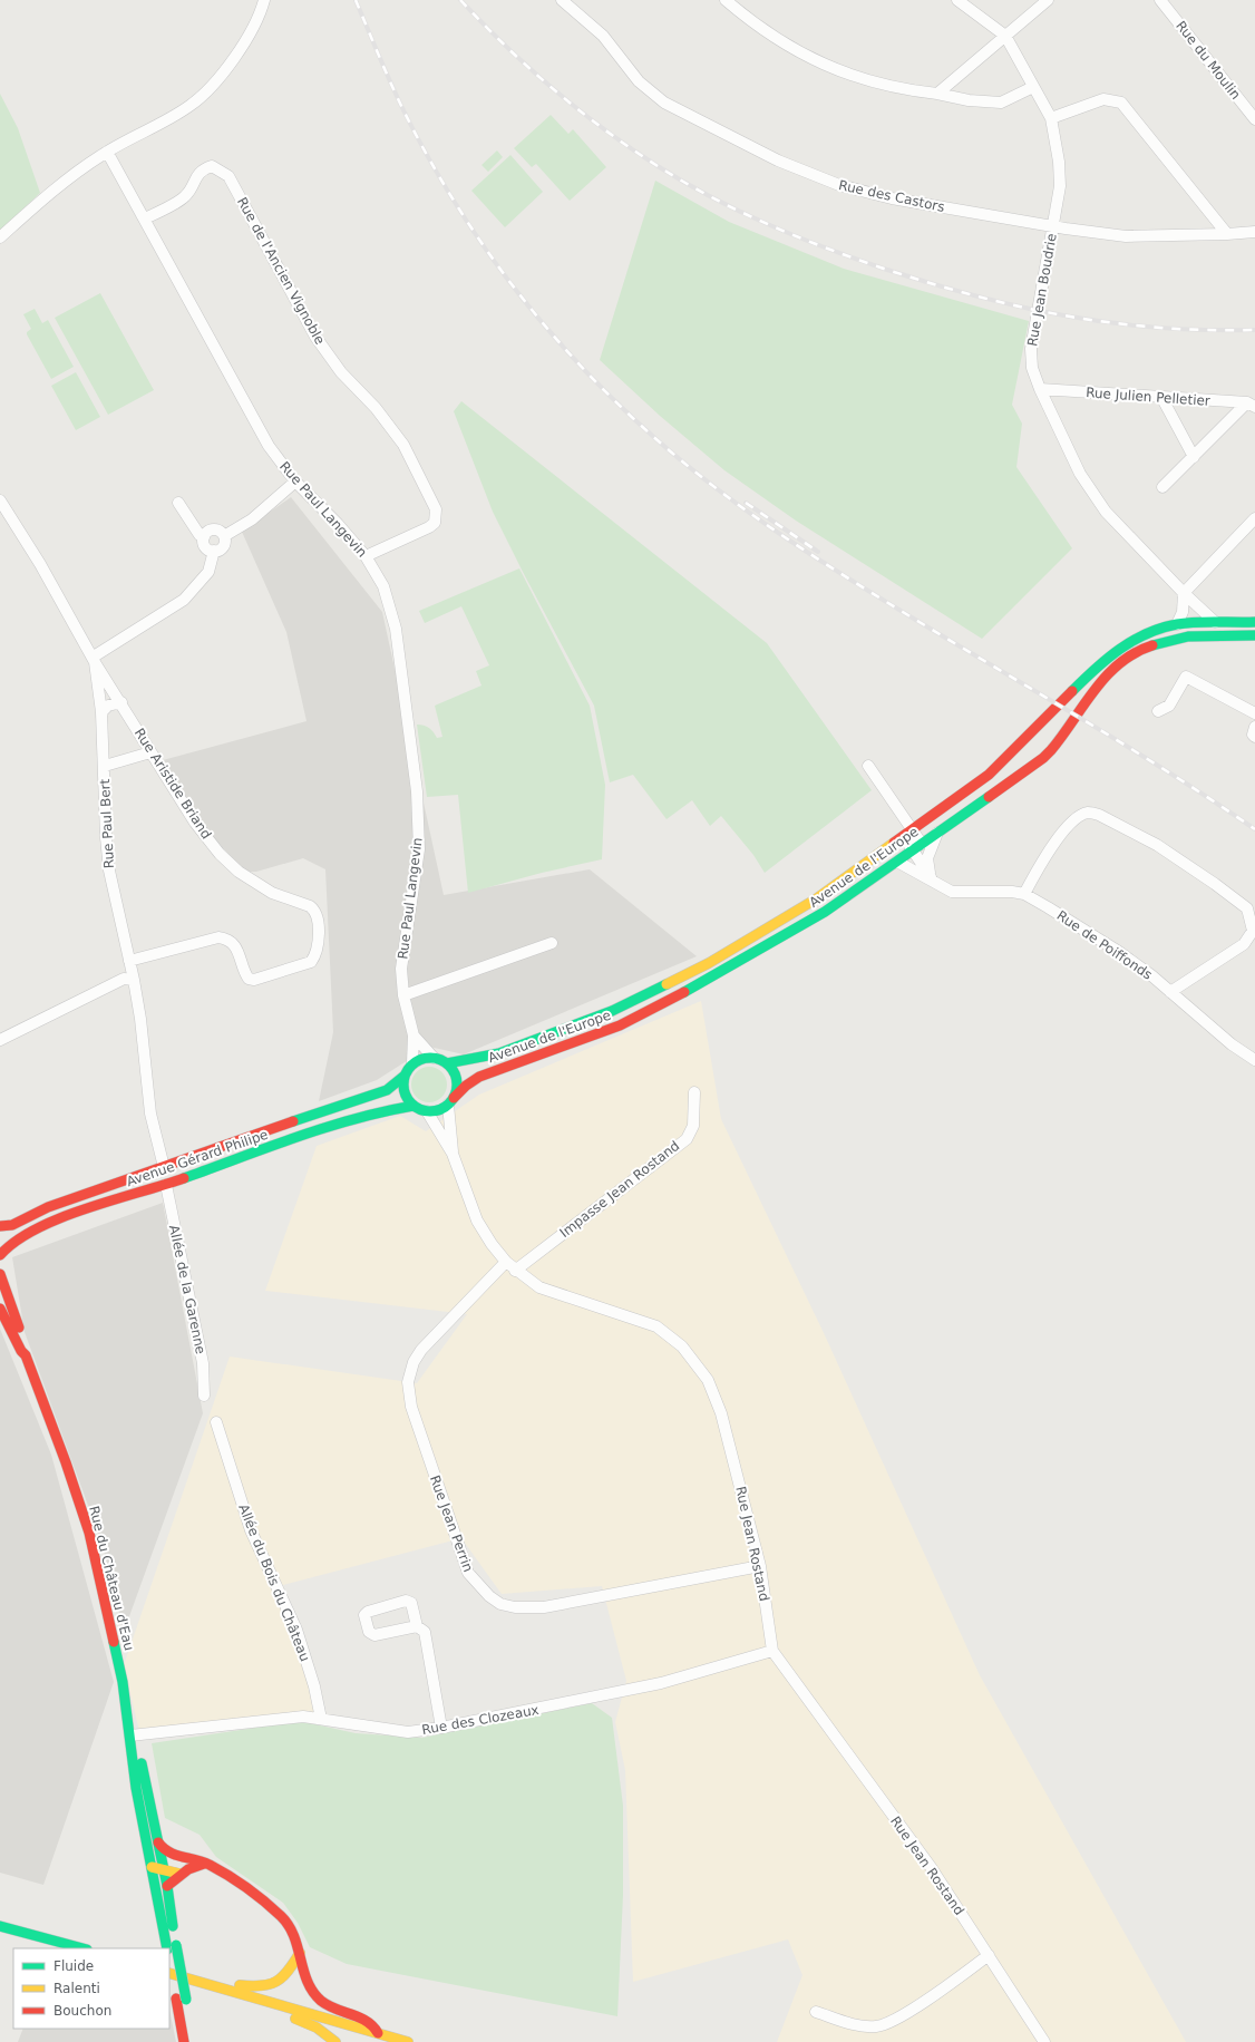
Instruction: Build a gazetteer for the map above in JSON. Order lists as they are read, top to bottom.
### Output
{
  "streets": {
    "main road": ["Avenue de l'Europe", "Avenue Gérard Philipe", "Rue du Château d'Eau"],
    "street": [
      "Rue du Moulin",
      "Rue des Castors",
      "Rue de l'Ancien Vignoble",
      "Rue Jean Boudrie",
      "Rue Julien Pelletier",
      "Rue Paul Langevin",
      "Rue Aristide Briand",
      "Rue Paul Bert",
      "Rue de Poiffonds",
      "Impasse Jean Rostand",
      "Allée de la Garenne",
      "Rue Jean Perrin",
      "Rue Jean Rostand",
      "Allée du Bois du Château",
      "Rue des Clozeaux"
    ]
  },
  "crossings": [
    ["Rue des Castors", "Rue Jean Boudrie"],
    ["Rue de l'Ancien Vignoble", "Rue Paul Langevin"],
    ["Rue Jean Boudrie", "Rue Julien Pelletier"],
    ["Rue Jean Boudrie", "Avenue de l'Europe"],
    ["Rue Paul Langevin", "Avenue de l'Europe"],
    ["Rue Paul Langevin", "Avenue Gérard Philipe"],
    ["Rue Paul Langevin", "Rue Jean Rostand"],
    ["Rue Aristide Briand", "Rue Paul Bert"],
    ["Rue Paul Bert", "Avenue Gérard Philipe"],
    ["Avenue de l'Europe", "Rue de Poiffonds"],
    ["Avenue de l'Europe", "Avenue Gérard Philipe"],
    ["Avenue de l'Europe", "Rue Jean Rostand"],
    ["Avenue Gérard Philipe", "Allée de la Garenne"],
    ["Avenue Gérard Philipe", "Rue Jean Rostand"],
    ["Impasse Jean Rostand", "Rue Jean Rostand"],
    ["Rue Jean Perrin", "Rue Jean Rostand"],
    ["Rue Jean Rostand", "Rue des Clozeaux"],
    ["Rue du Château d'Eau", "Rue des Clozeaux"],
    ["Allée du Bois du Château", "Rue des Clozeaux"]
  ],
  "legend": ["Fluide", "Ralenti", "Bouchon"]
}
